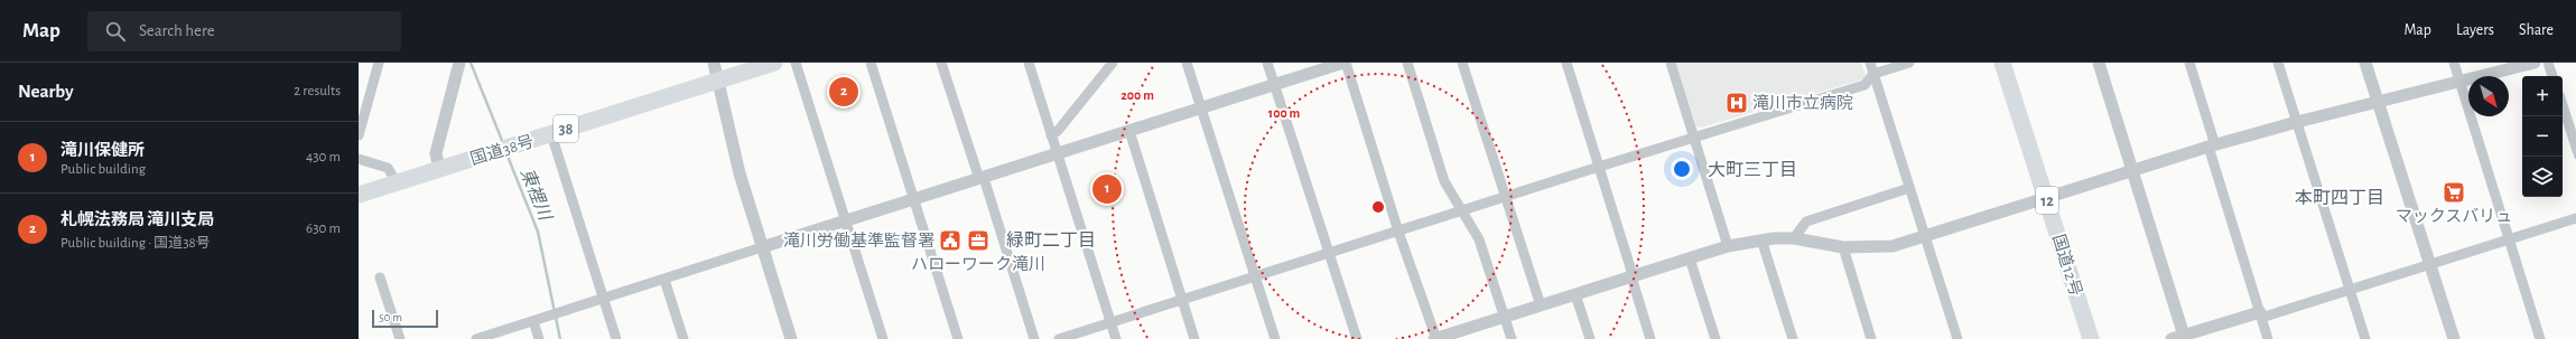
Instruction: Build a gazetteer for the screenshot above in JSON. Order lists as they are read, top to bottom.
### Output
{
  "streets": {
    "highway": [
      "38",
      "国道38号",
      "12",
      "国道12号"
    ]
  },
  "districts": ["大町三丁目", "本町四丁目", "緑町二丁目"],
  "water": ["東裡川"],
  "places": {
    "hospital": ["滝川市立病院"],
    "supermarket": ["マックスバリュ"],
    "public building": ["滝川労働基準監督署"],
    "office": ["ハローワーク滝川"]
  },
  "scale_bar": "50 m",
  "north": "bottom right",
  "page": {
    "header": "Map",
    "search": "Search here",
    "nav": ["Map", "Layers", "Share"],
    "heading": ["Nearby", "2 results"],
    "pins": ["2", "1"],
    "map_buttons": ["+", "−"],
    "list": [
      {
        "mark": "1",
        "name": "滝川保健所",
        "note": "Public building",
        "value": "430 m"
      },
      {
        "mark": "2",
        "name": "札幌法務局 滝川支局",
        "note": "Public building · 国道38号",
        "value": "630 m"
      }
    ],
    "scale": "50 m"
  },
  "rings": ["200 m", "100 m"]
}
